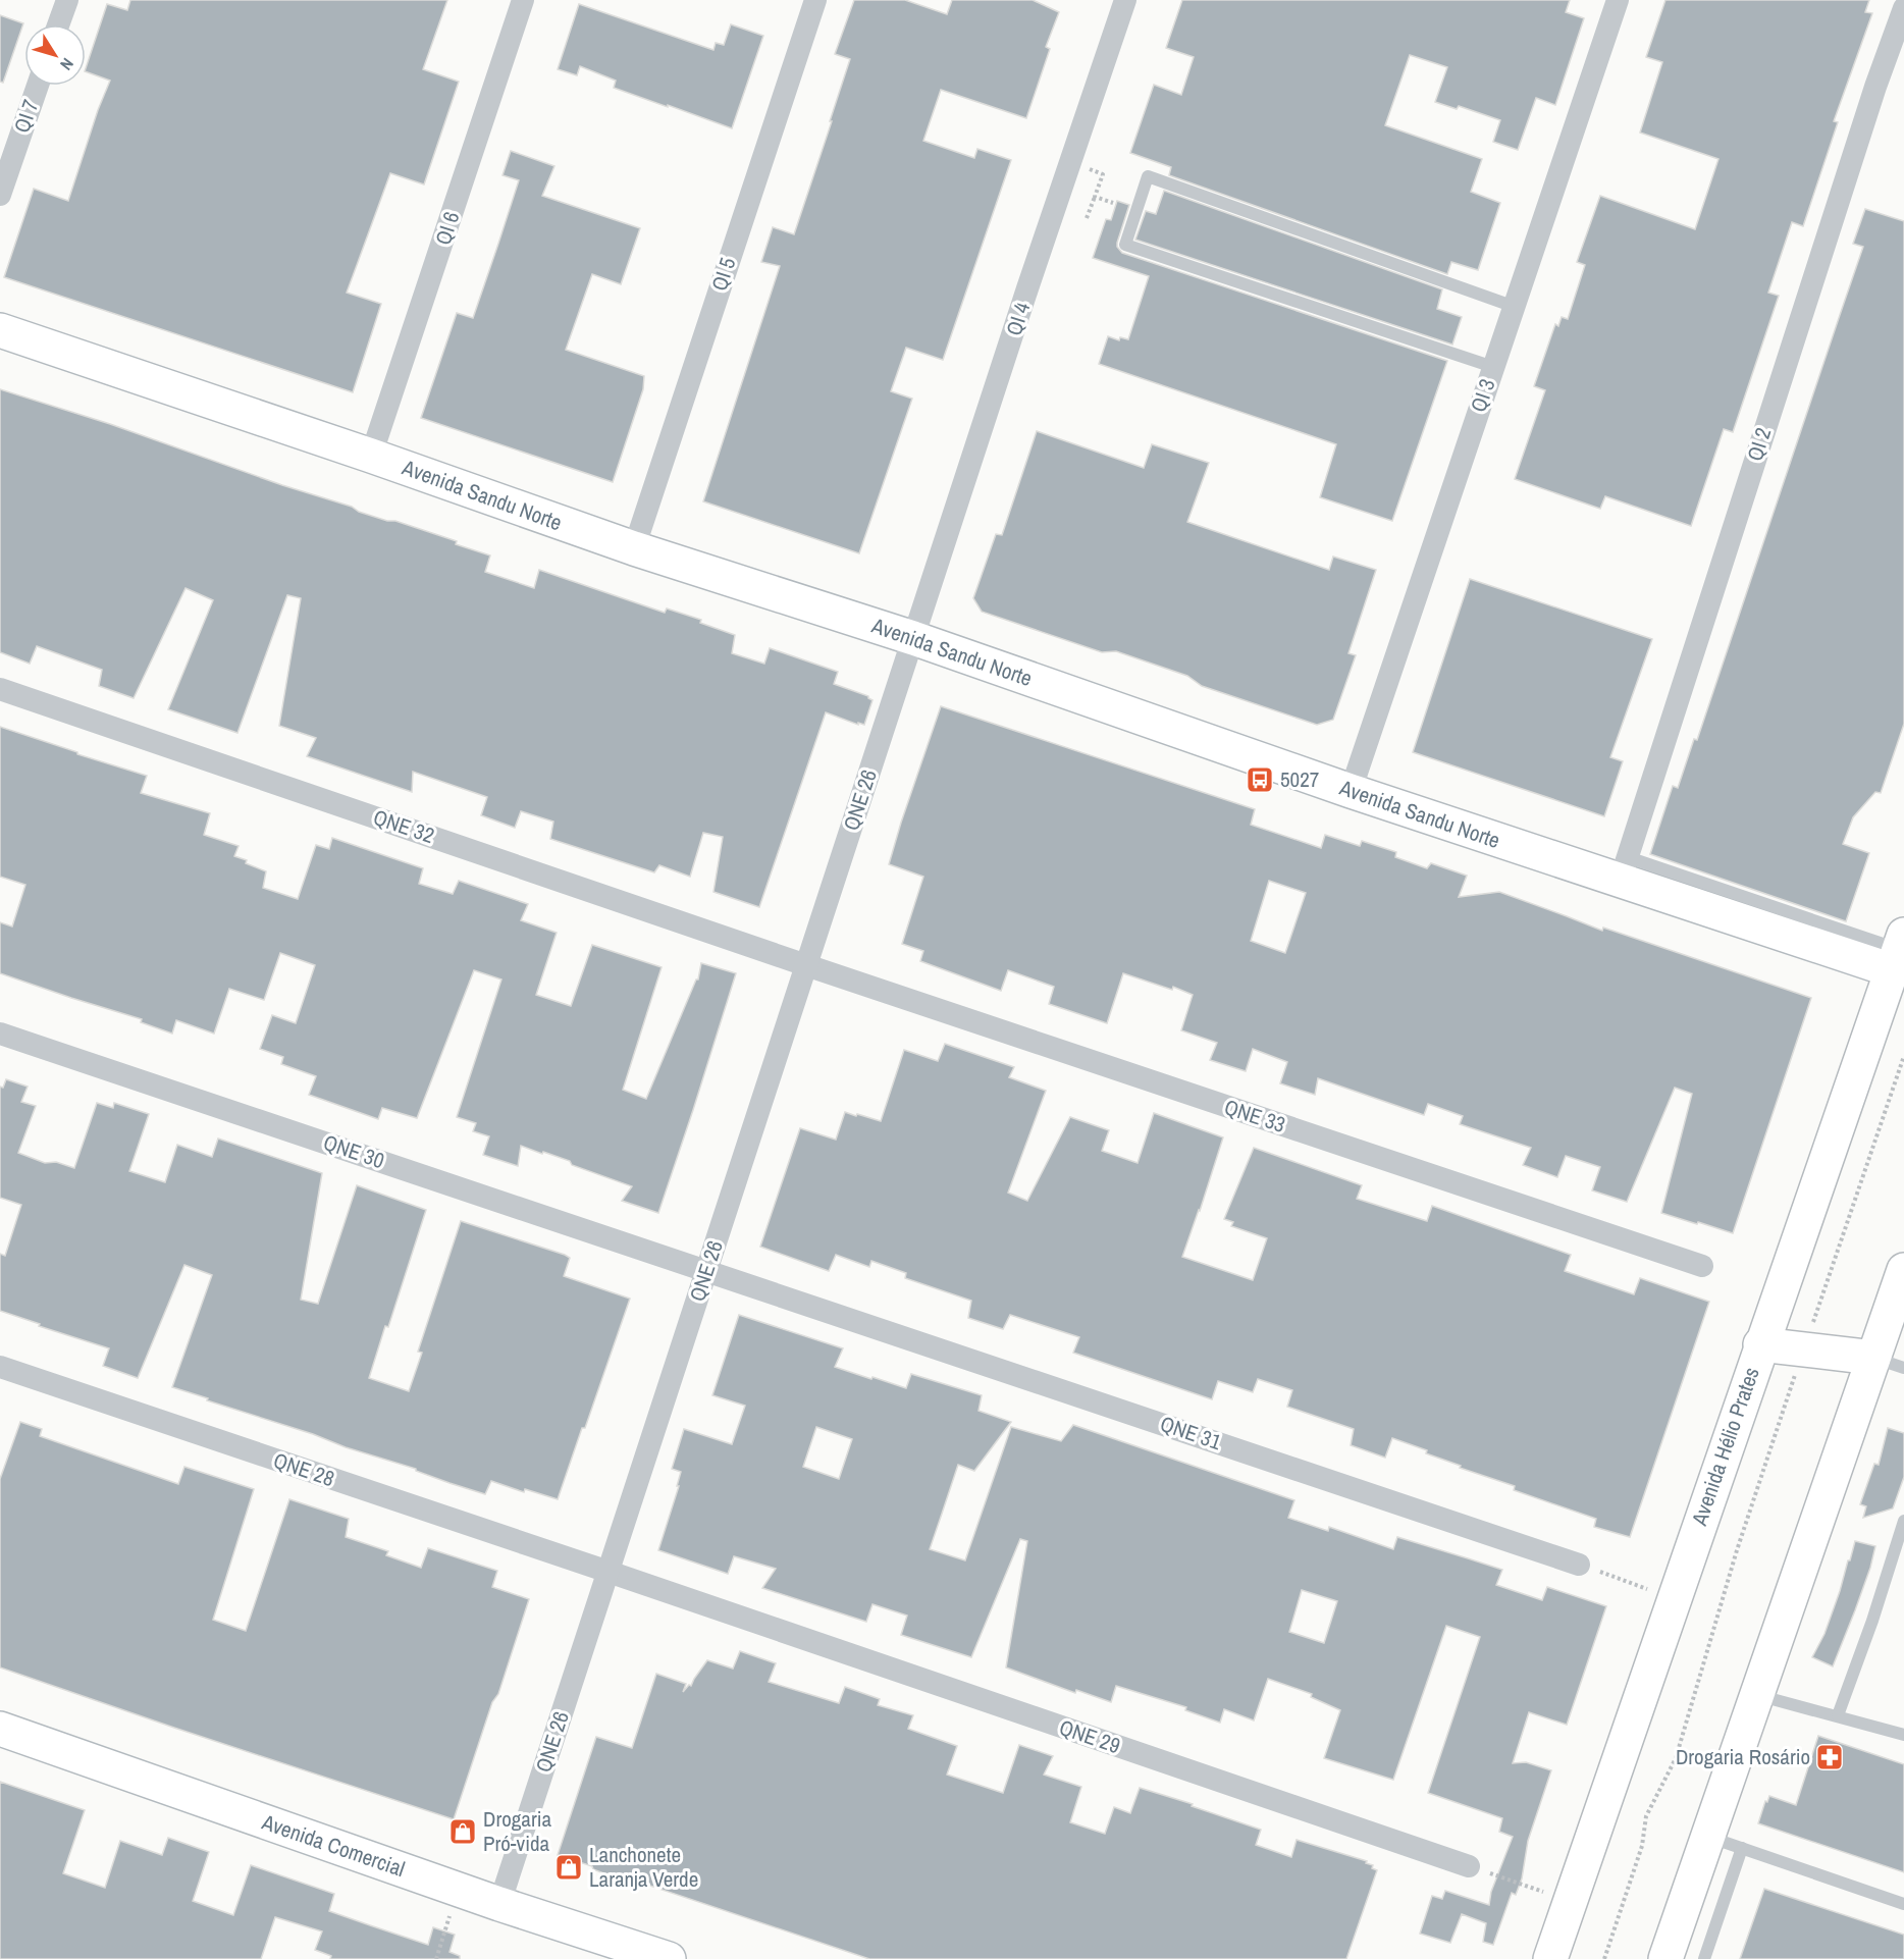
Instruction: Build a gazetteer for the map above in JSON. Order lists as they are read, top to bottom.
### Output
{
  "streets": {
    "main road": ["Avenida Sandu Norte", "Avenida Hélio Prates", "Avenida Comercial"],
    "street": [
      "QI 7",
      "QI 6",
      "QI 5",
      "QI 4",
      "QI 3",
      "QI 2",
      "QNE 26",
      "QNE 32",
      "QNE 33",
      "QNE 30",
      "QNE 31",
      "QNE 28",
      "QNE 29"
    ]
  },
  "crossings": [
    ["QI 6", "Avenida Sandu Norte"],
    ["QI 5", "Avenida Sandu Norte"],
    ["QI 4", "Avenida Sandu Norte"],
    ["QI 4", "QNE 26"],
    ["QI 3", "Avenida Sandu Norte"],
    ["QI 2", "Avenida Sandu Norte"],
    ["Avenida Sandu Norte", "QNE 26"],
    ["Avenida Sandu Norte", "Avenida Hélio Prates"],
    ["QNE 26", "QNE 32"],
    ["QNE 26", "QNE 33"],
    ["QNE 26", "QNE 30"],
    ["QNE 26", "QNE 31"],
    ["QNE 26", "QNE 28"],
    ["QNE 26", "QNE 29"],
    ["QNE 26", "Avenida Comercial"],
    ["QNE 32", "QNE 33"],
    ["QNE 30", "QNE 31"],
    ["QNE 28", "QNE 29"]
  ],
  "places": {
    "bus stop": ["5027"],
    "pharmacy": ["Drogaria Rosário"],
    "shop": ["Drogaria Pró-vida", "Lanchonete Laranja Verde"]
  },
  "north": "bottom right"
}
